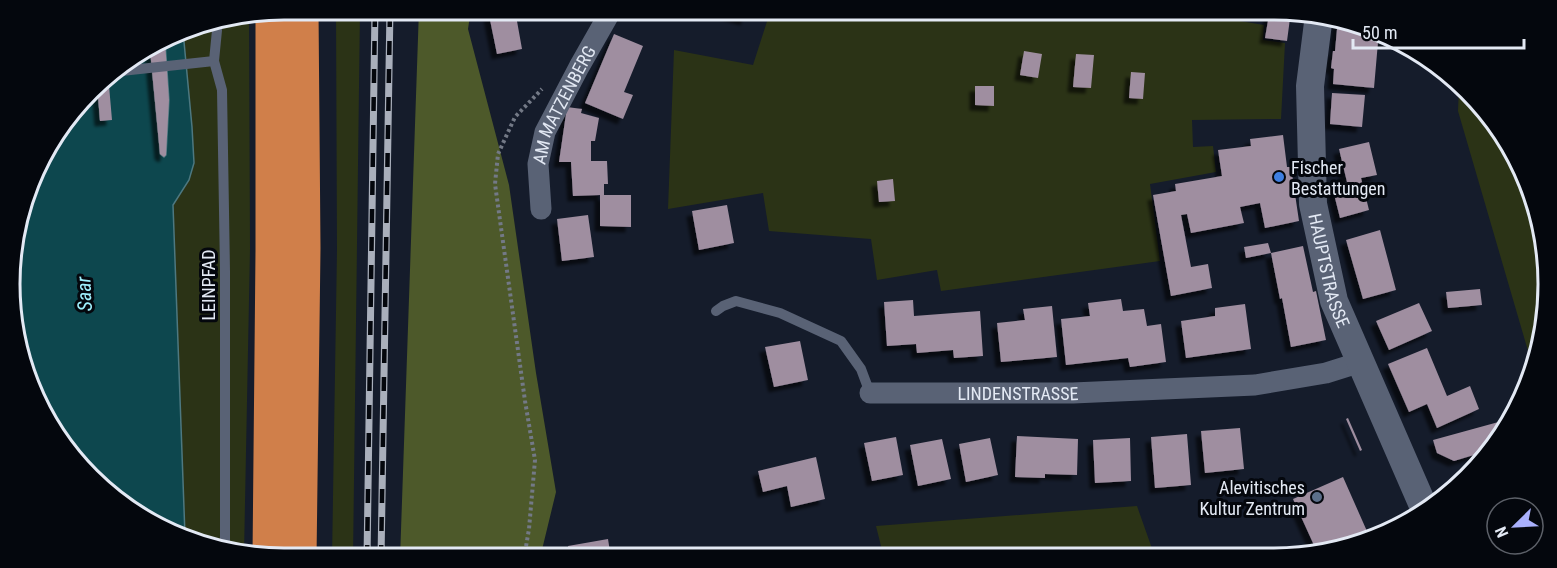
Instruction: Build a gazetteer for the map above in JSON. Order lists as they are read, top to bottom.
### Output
{
  "streets": {
    "main road": ["HAUPTSTRASSE"],
    "street": ["AM MATZENBERG", "LINDENSTRASSE"],
    "lane": ["LEINPFAD"]
  },
  "crossings": [
    ["HAUPTSTRASSE", "LINDENSTRASSE"]
  ],
  "water": ["Saar"],
  "places": ["Fischer Bestattungen", "Alevitisches Kultur Zentrum"],
  "scale_bar": "50 m",
  "north": "bottom left"
}
